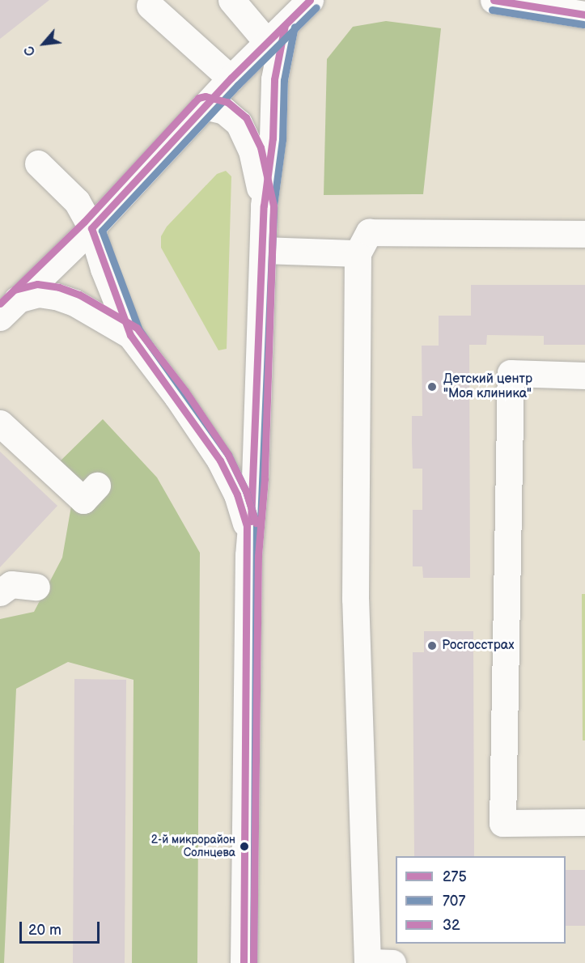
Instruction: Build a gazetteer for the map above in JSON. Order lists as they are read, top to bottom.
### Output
{
  "places": ["Детский центр \"Моя клиника\"", "Росгосстрах", "2-й микрорайон Солнцева"],
  "lines": ["transit line 275", "transit line 707", "transit line 32"],
  "legend": ["275", "707", "32"],
  "scale_bar": "20 m",
  "north": "bottom left"
}
